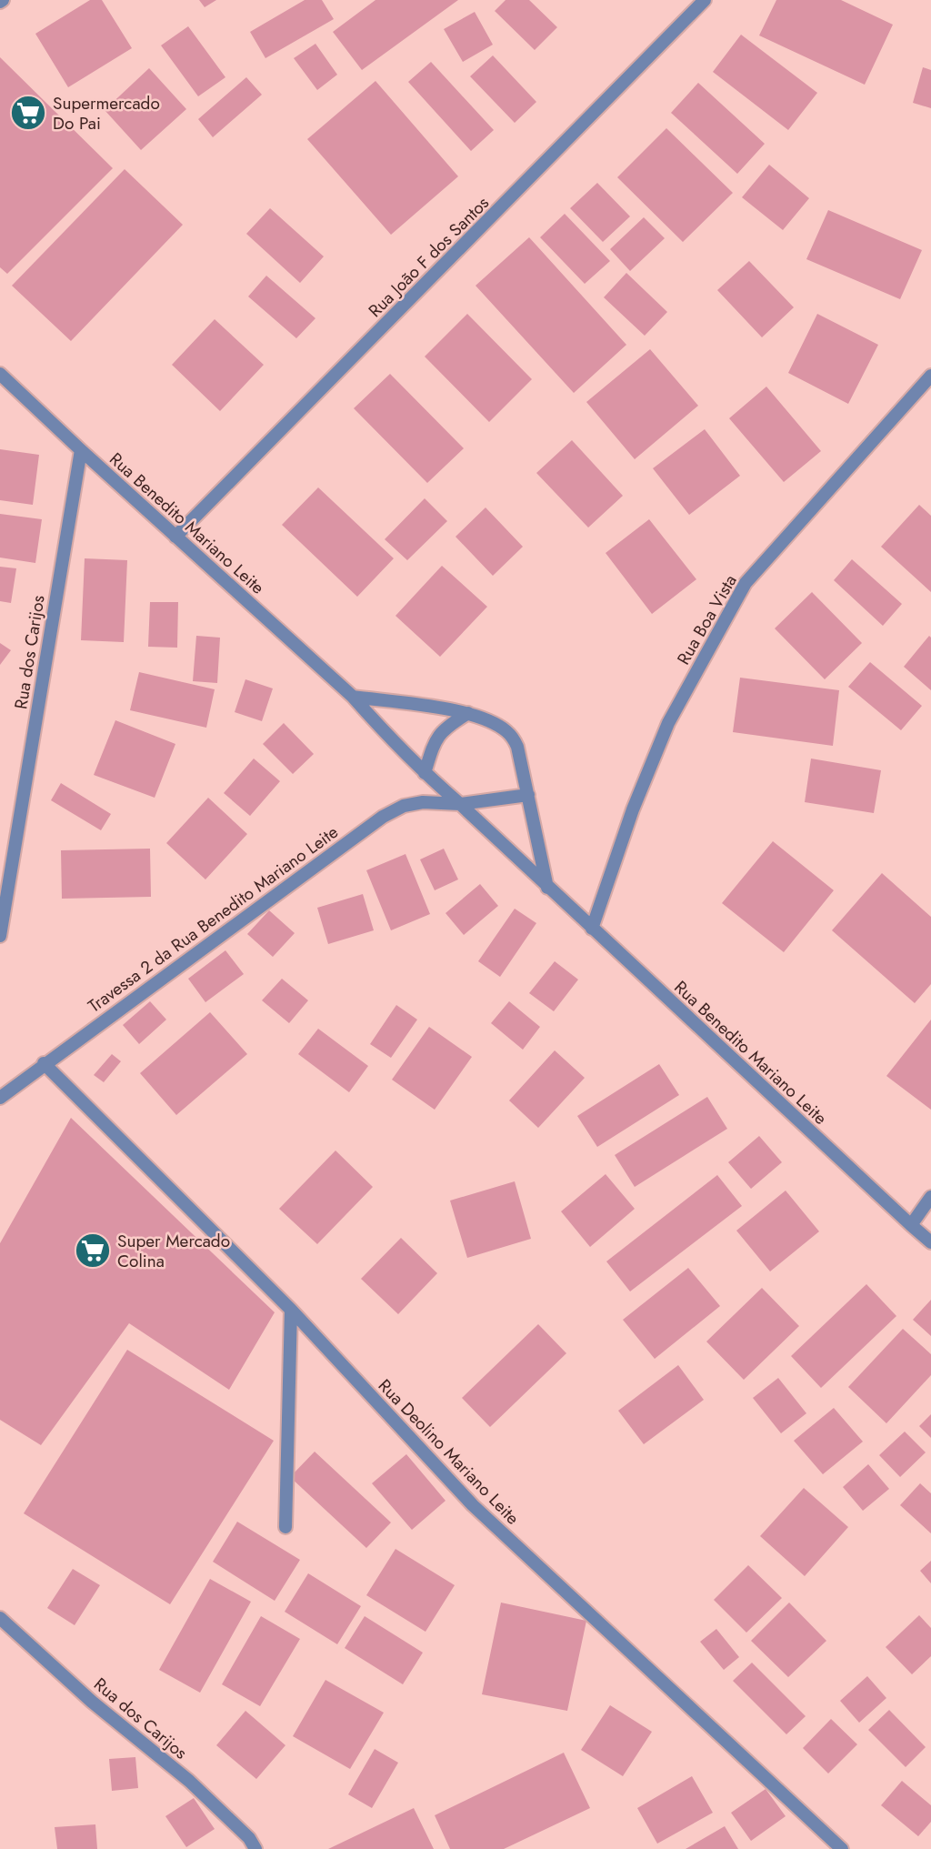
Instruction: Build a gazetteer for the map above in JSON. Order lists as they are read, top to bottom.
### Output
{
  "streets": {
    "street": [
      "Rua João F dos Santos",
      "Rua Benedito Mariano Leite",
      "Rua Boa Vista",
      "Rua dos Carijos",
      "Travessa 2 da Rua Benedito Mariano Leite",
      "Rua Deolino Mariano Leite"
    ]
  },
  "crossings": [
    ["Rua João F dos Santos", "Rua Benedito Mariano Leite"],
    ["Rua Benedito Mariano Leite", "Rua Boa Vista"],
    ["Rua Benedito Mariano Leite", "Rua dos Carijos"],
    ["Rua Benedito Mariano Leite", "Travessa 2 da Rua Benedito Mariano Leite"],
    ["Travessa 2 da Rua Benedito Mariano Leite", "Rua Deolino Mariano Leite"]
  ],
  "places": {
    "supermarket": ["Supermercado Do Pai", "Super Mercado Colina"]
  }
}
